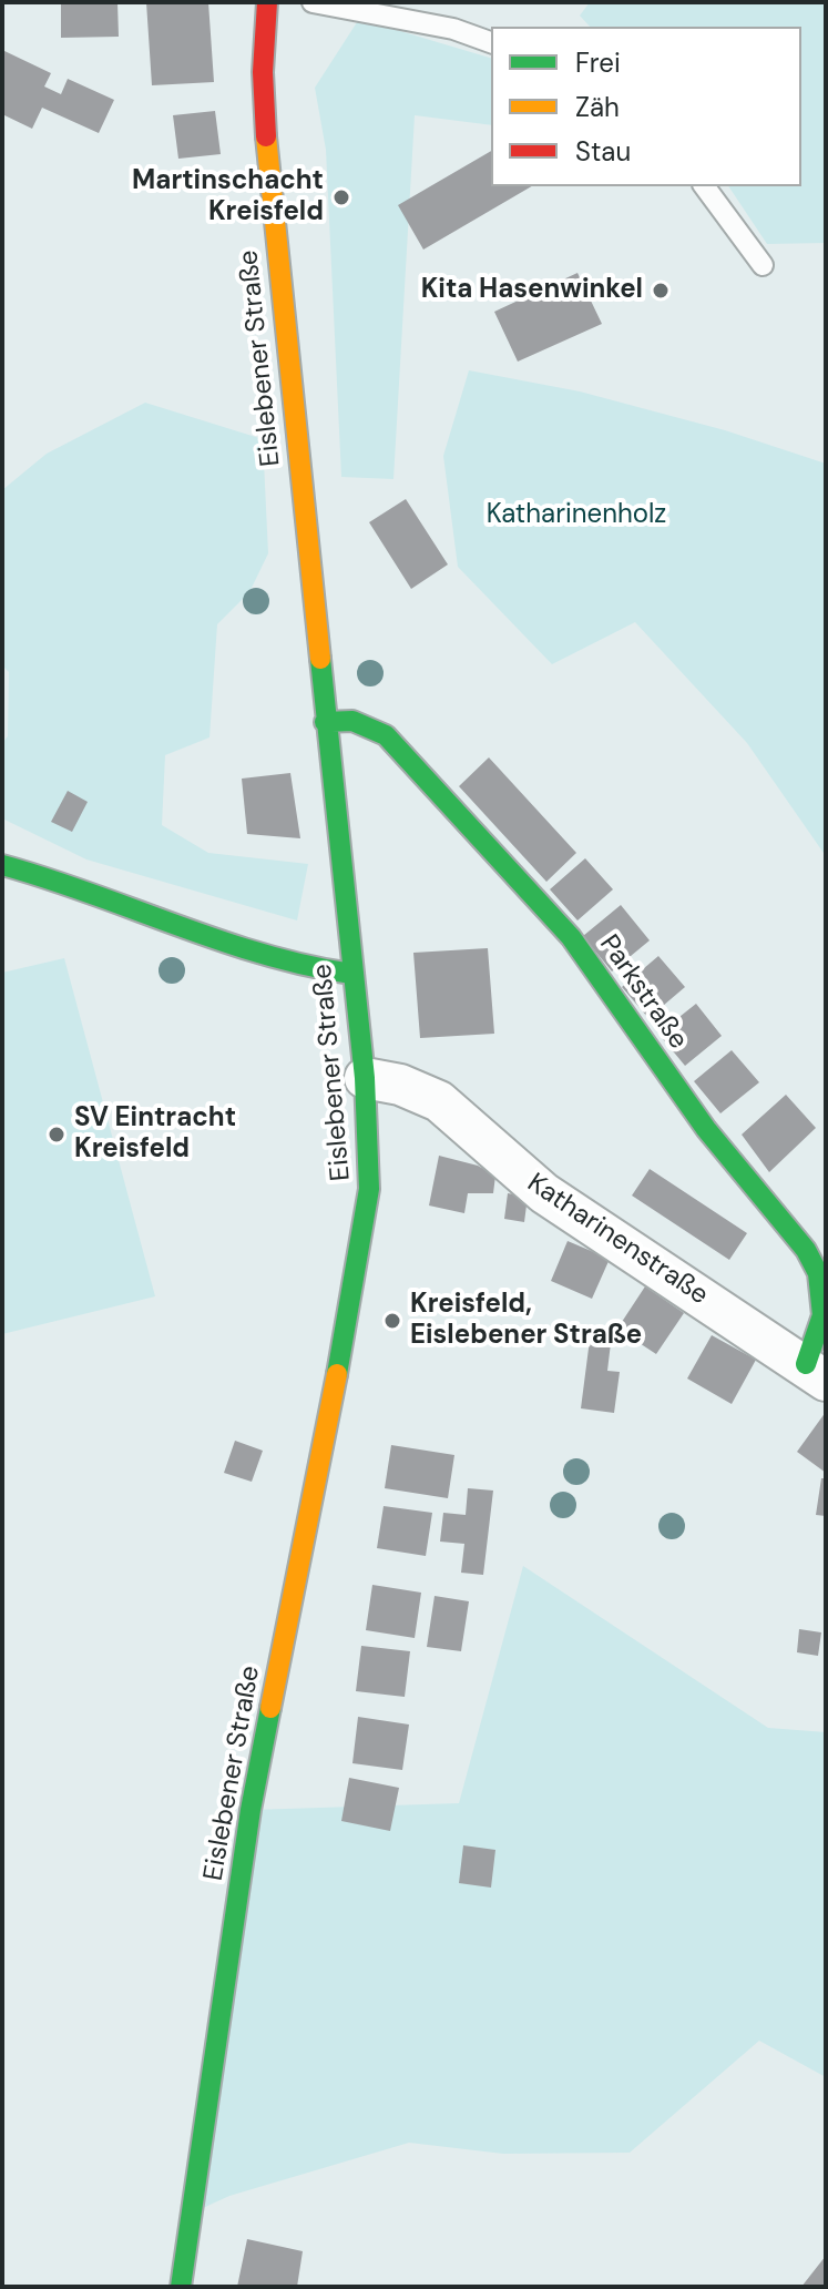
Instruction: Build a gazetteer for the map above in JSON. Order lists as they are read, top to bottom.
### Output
{
  "streets": {
    "main road": ["Eislebener Straße", "Parkstraße"],
    "street": ["Katharinenstraße"]
  },
  "crossings": [
    ["Eislebener Straße", "Parkstraße"],
    ["Eislebener Straße", "Katharinenstraße"],
    ["Parkstraße", "Katharinenstraße"]
  ],
  "parks": ["Katharinenholz"],
  "places": [
    "Martinschacht Kreisfeld",
    "Kita Hasenwinkel",
    "SV Eintracht Kreisfeld",
    "Kreisfeld, Eislebener Straße"
  ],
  "legend": ["Frei", "Zäh", "Stau"]
}
